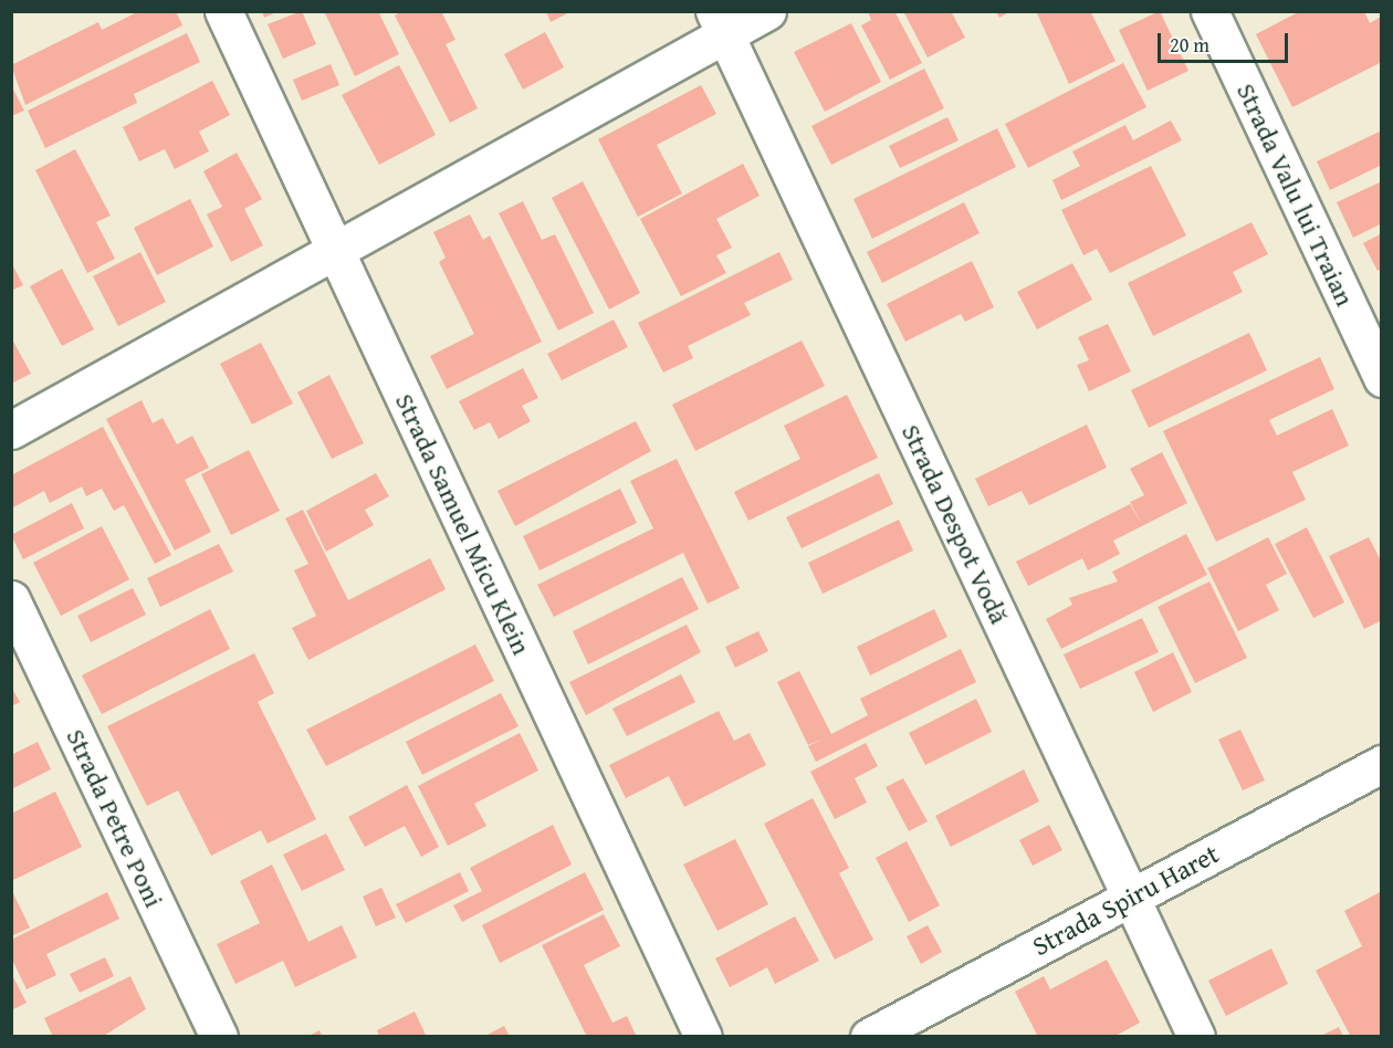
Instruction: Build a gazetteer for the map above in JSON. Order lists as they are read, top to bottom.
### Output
{
  "streets": {
    "street": [
      "Strada Valu lui Traian",
      "Strada Samuel Micu Klein",
      "Strada Despot Vodă",
      "Strada Petre Poni",
      "Strada Spiru Haret"
    ]
  },
  "crossings": [
    ["Strada Despot Vodă", "Strada Spiru Haret"]
  ],
  "scale_bar": "20 m"
}
